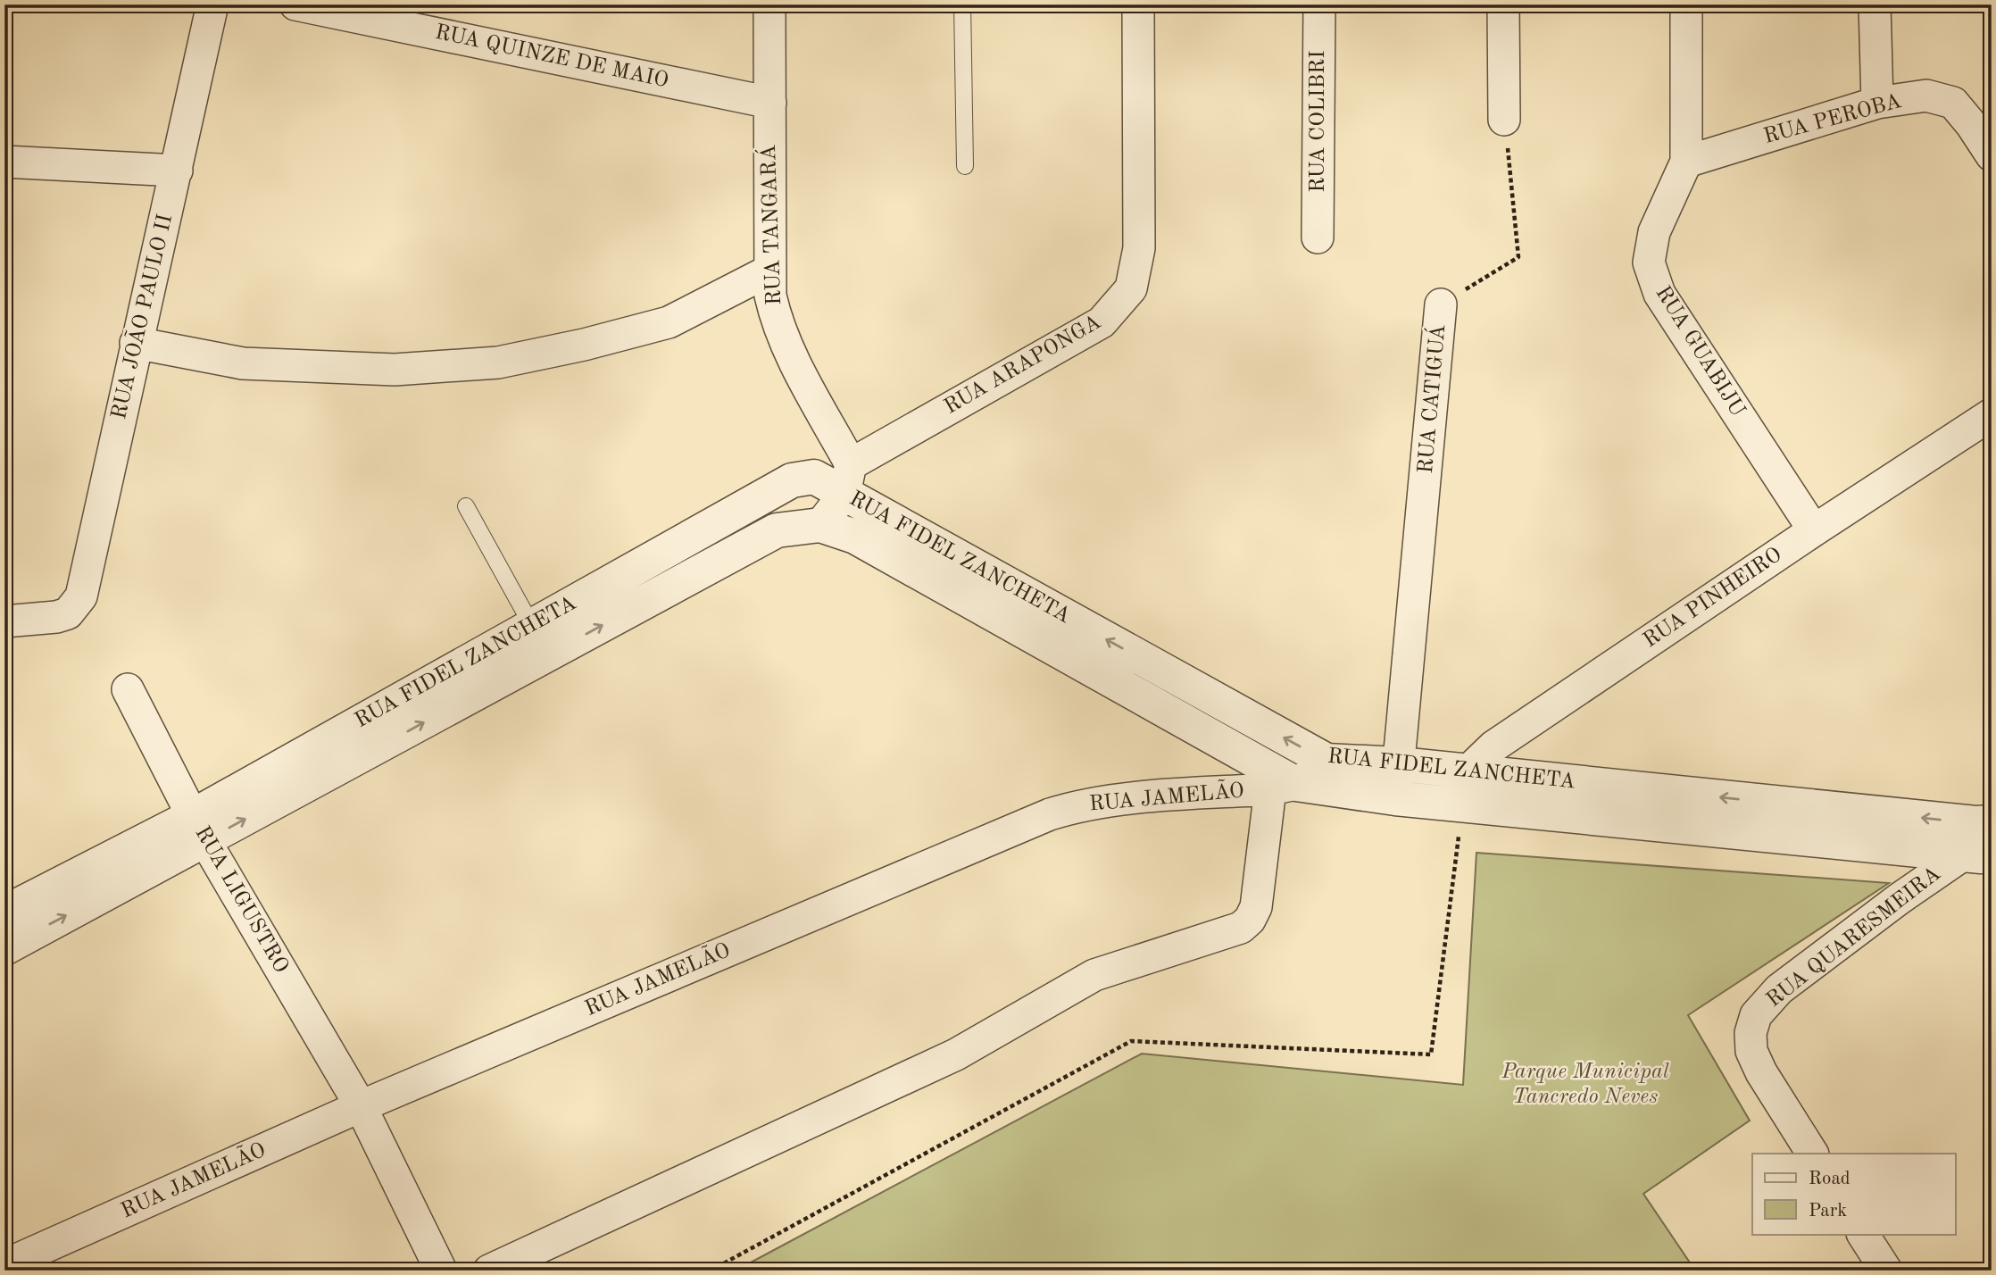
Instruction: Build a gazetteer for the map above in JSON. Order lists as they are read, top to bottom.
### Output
{
  "streets": {
    "street": [
      "RUA QUINZE DE MAIO",
      "RUA PEROBA",
      "RUA COLIBRI",
      "RUA TANGARÁ",
      "RUA JOÃO PAULO II",
      "RUA GUABIJU",
      "RUA ARAPONGA",
      "RUA CATIGUÁ",
      "RUA FIDEL ZANCHETA",
      "RUA PINHEIRO",
      "RUA JAMELÃO",
      "RUA LIGUSTRO",
      "RUA QUARESMEIRA"
    ]
  },
  "crossings": [
    ["RUA QUINZE DE MAIO", "RUA TANGARÁ"],
    ["RUA PEROBA", "RUA GUABIJU"],
    ["RUA TANGARÁ", "RUA ARAPONGA"],
    ["RUA TANGARÁ", "RUA FIDEL ZANCHETA"],
    ["RUA GUABIJU", "RUA PINHEIRO"],
    ["RUA ARAPONGA", "RUA FIDEL ZANCHETA"],
    ["RUA CATIGUÁ", "RUA FIDEL ZANCHETA"],
    ["RUA FIDEL ZANCHETA", "RUA PINHEIRO"],
    ["RUA FIDEL ZANCHETA", "RUA JAMELÃO"],
    ["RUA FIDEL ZANCHETA", "RUA LIGUSTRO"],
    ["RUA FIDEL ZANCHETA", "RUA QUARESMEIRA"],
    ["RUA JAMELÃO", "RUA LIGUSTRO"]
  ],
  "parks": ["Parque Municipal Tancredo Neves"],
  "legend": ["Road", "Park"]
}
